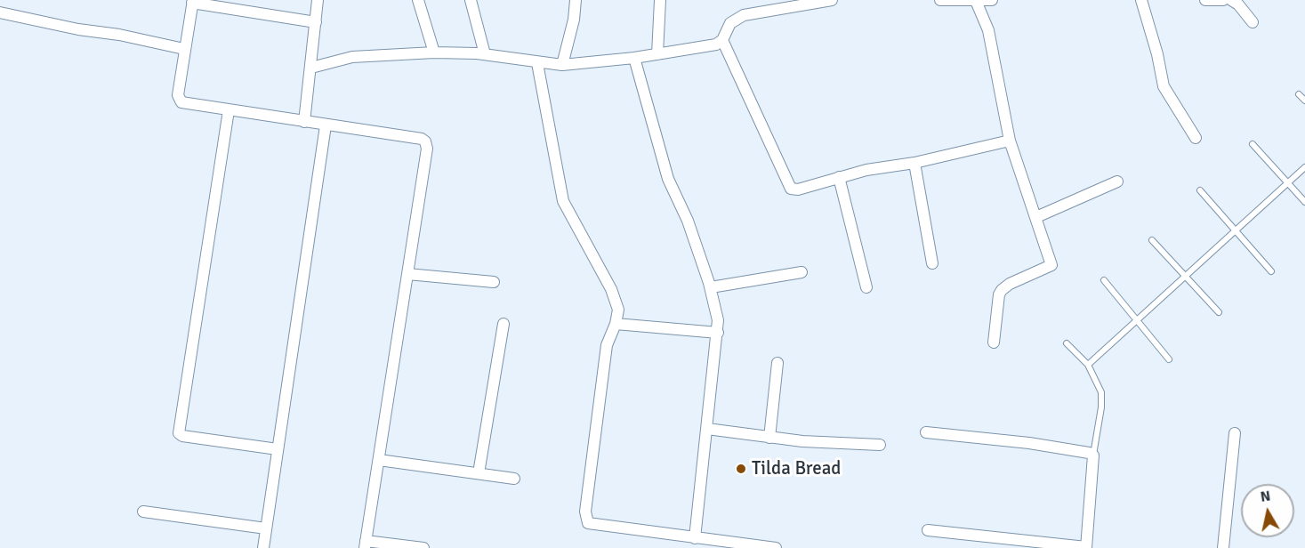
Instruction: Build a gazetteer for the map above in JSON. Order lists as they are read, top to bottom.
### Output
{
  "places": ["Tilda Bread"],
  "north": "top"
}
